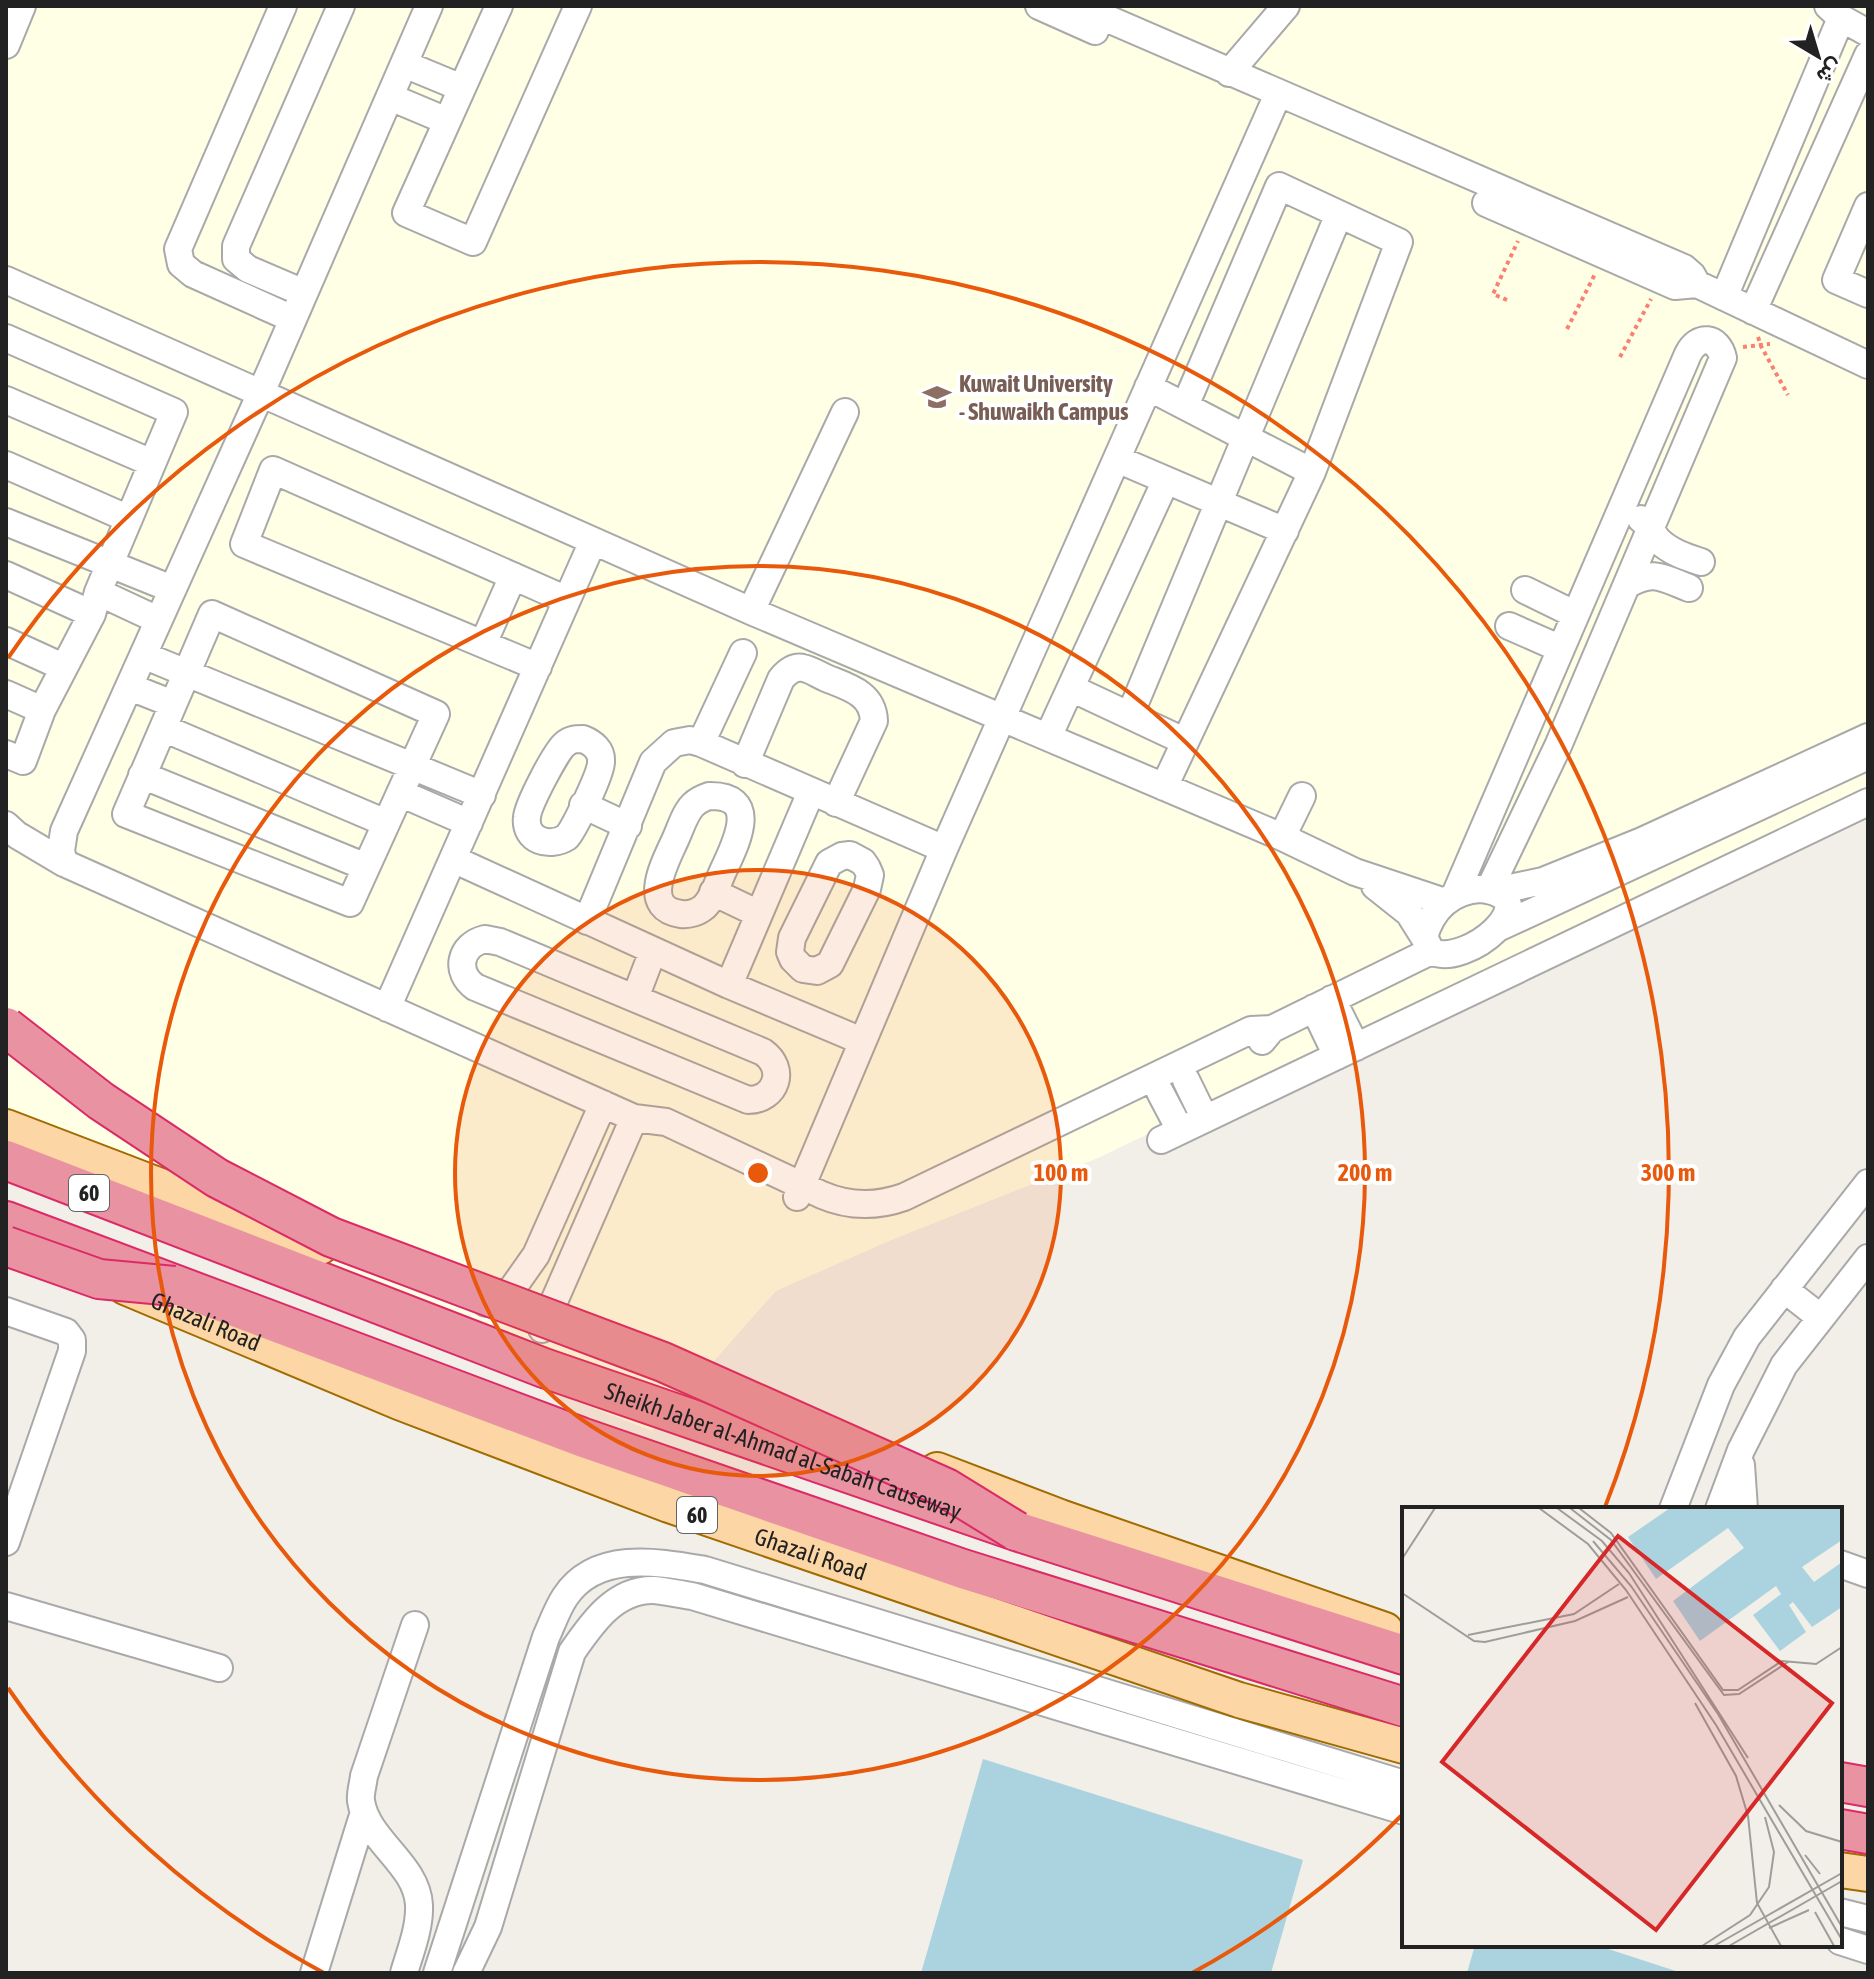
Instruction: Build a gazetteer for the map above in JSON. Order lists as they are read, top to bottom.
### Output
{
  "streets": {
    "highway": ["60", "Ghazali Road", "Sheikh Jaber al-Ahmad al-Sabah Causeway"]
  },
  "crossings": [
    ["60", "Ghazali Road"],
    ["60", "Sheikh Jaber al-Ahmad al-Sabah Causeway"]
  ],
  "places": {
    "school or university": ["Kuwait University - Shuwaikh Campus"]
  },
  "north": "bottom right",
  "rings": ["100 m", "200 m", "300 m"]
}
